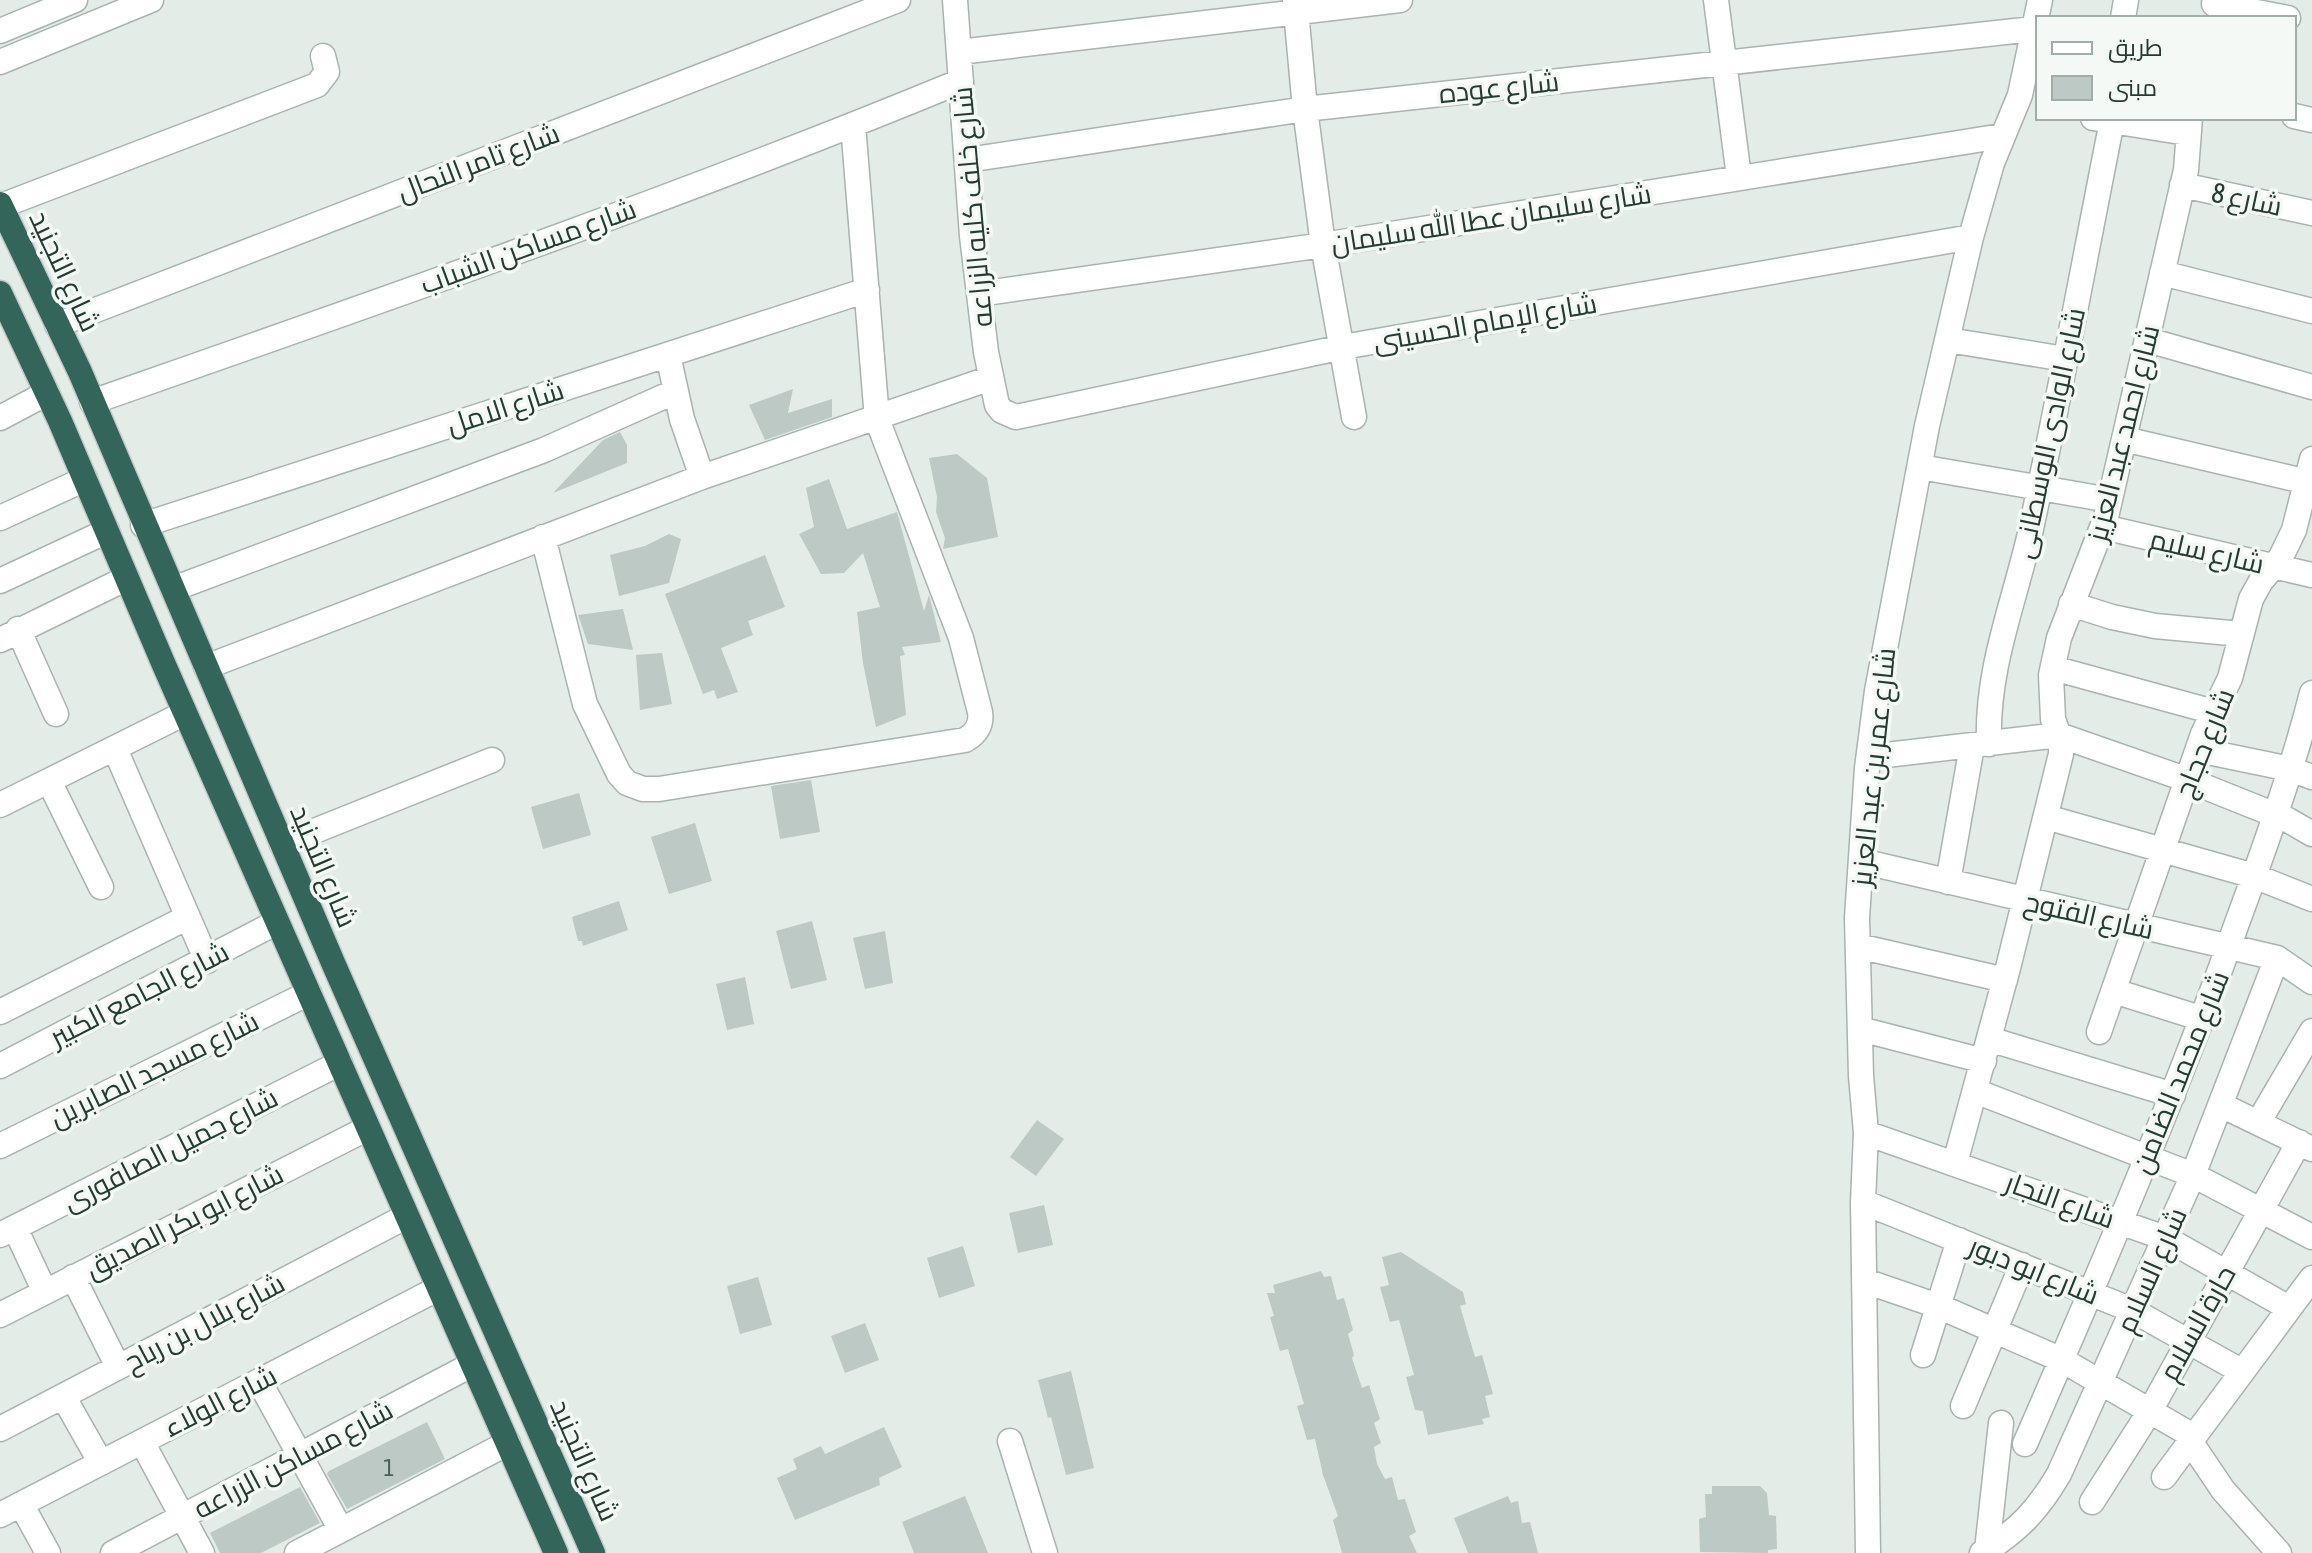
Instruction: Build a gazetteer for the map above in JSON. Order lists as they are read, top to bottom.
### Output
{
  "streets": {
    "highway": ["شارع التجنيد"],
    "street": [
      "شارع عوده",
      "شارع تامر النحال",
      "شارع 8",
      "شارع خلف كليه الزراعه",
      "شارع سليمان عطا الله سليمان",
      "شارع مساكن الشباب",
      "شارع الإمام الحسينى",
      "شارع الامل",
      "شارع الوادى الوسطانى",
      "شارع احمد عبد العزيز",
      "شارع سليم",
      "شارع حجاج",
      "شارع عمر بن عبد العزيز",
      "شارع الفتوح",
      "شارع الجامع الكبير",
      "شارع مسجد الصابرين",
      "شارع محمد الضامن",
      "شارع جميل الصافورى",
      "شارع النجار",
      "شارع ابو بكر الصديق",
      "شارع ابو دبور",
      "شارع السلام",
      "شارع بلال بن رباح",
      "حارة السلام",
      "شارع الولاء",
      "شارع مساكن الزراعه"
    ]
  },
  "crossings": [
    ["شارع عوده", "شارع خلف كليه الزراعه"],
    ["شارع عوده", "شارع عمر بن عبد العزيز"],
    ["شارع تامر النحال", "شارع التجنيد"],
    ["شارع 8", "شارع احمد عبد العزيز"],
    ["شارع خلف كليه الزراعه", "شارع سليمان عطا الله سليمان"],
    ["شارع خلف كليه الزراعه", "شارع مساكن الشباب"],
    ["شارع خلف كليه الزراعه", "شارع الإمام الحسينى"],
    ["شارع سليمان عطا الله سليمان", "شارع عمر بن عبد العزيز"],
    ["شارع مساكن الشباب", "شارع التجنيد"],
    ["شارع التجنيد", "شارع الامل"],
    ["شارع الإمام الحسينى", "شارع عمر بن عبد العزيز"],
    ["شارع الوادى الوسطانى", "شارع الفتوح"],
    ["شارع احمد عبد العزيز", "شارع سليم"],
    ["شارع احمد عبد العزيز", "شارع الفتوح"],
    ["شارع احمد عبد العزيز", "شارع النجار"],
    ["شارع سليم", "شارع حجاج"],
    ["شارع حجاج", "شارع الفتوح"],
    ["شارع عمر بن عبد العزيز", "شارع الفتوح"],
    ["شارع عمر بن عبد العزيز", "شارع النجار"],
    ["شارع عمر بن عبد العزيز", "شارع ابو دبور"],
    ["شارع الفتوح", "شارع محمد الضامن"],
    ["شارع الفتوح", "شارع السلام"],
    ["شارع محمد الضامن", "شارع النجار"],
    ["شارع محمد الضامن", "شارع ابو دبور"],
    ["شارع النجار", "شارع السلام"],
    ["شارع النجار", "حارة السلام"],
    ["شارع ابو دبور", "شارع السلام"],
    ["شارع ابو دبور", "حارة السلام"]
  ],
  "house_numbers": ["1"],
  "legend": ["طريق", "مبنى"]
}
